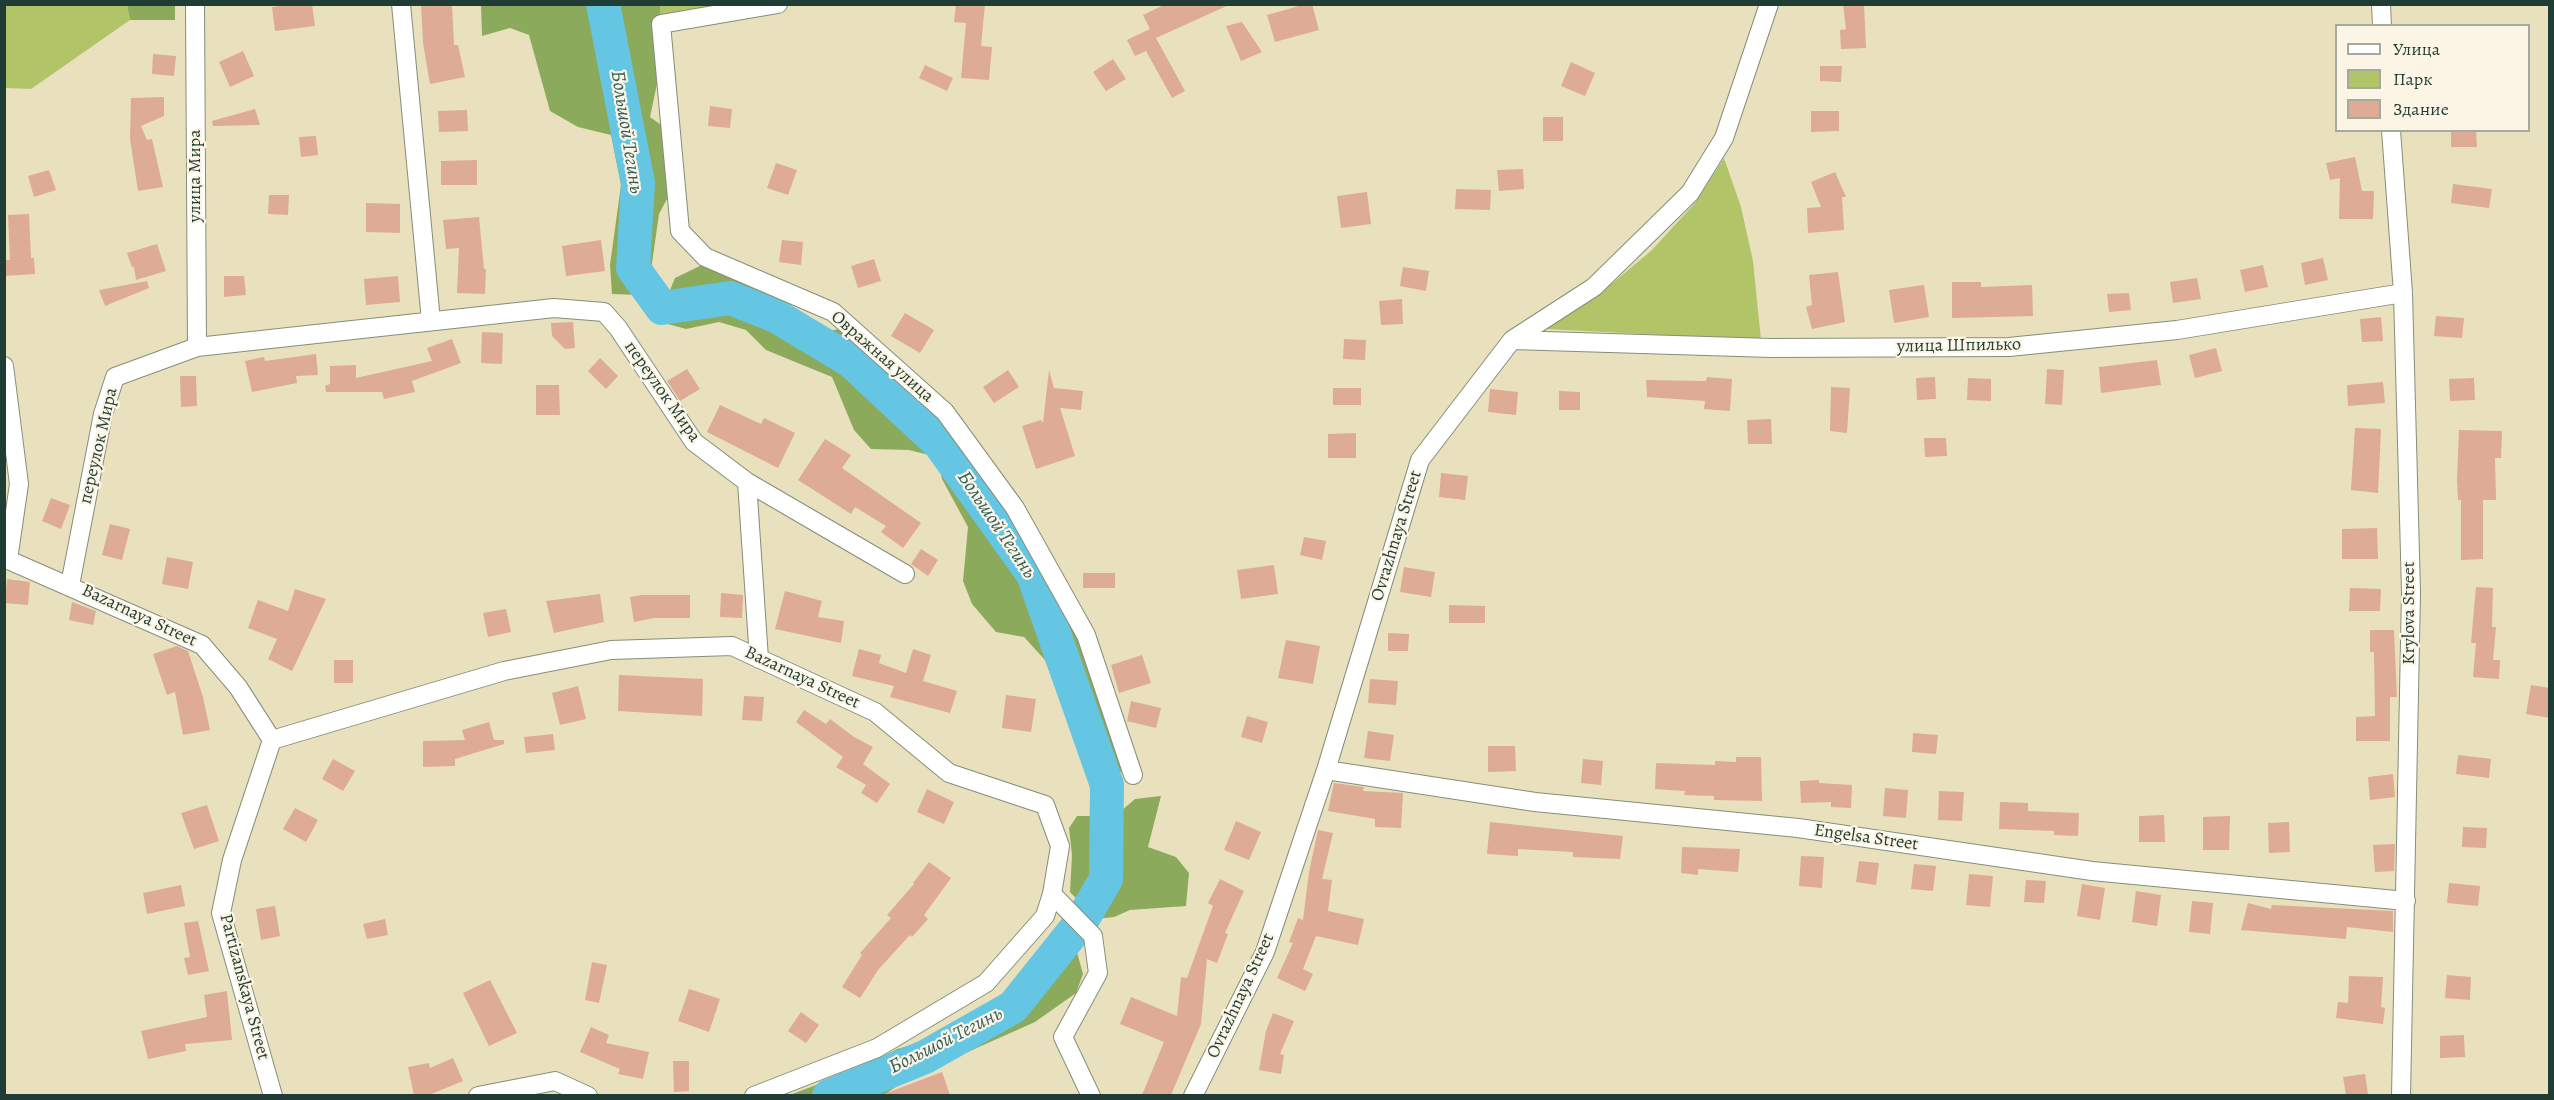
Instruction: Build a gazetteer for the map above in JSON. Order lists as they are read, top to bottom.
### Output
{
  "streets": {
    "street": [
      "улица Мира",
      "улица Шпилько",
      "Овражная улица",
      "переулок Мира",
      "Ovrazhnaya Street",
      "Krylova Street",
      "Bazarnaya Street",
      "Engelsa Street",
      "Partizanskaya Street"
    ]
  },
  "crossings": [
    ["улица Мира", "переулок Мира"],
    ["улица Шпилько", "Ovrazhnaya Street"],
    ["улица Шпилько", "Krylova Street"],
    ["переулок Мира", "Bazarnaya Street"],
    ["Ovrazhnaya Street", "Engelsa Street"],
    ["Krylova Street", "Engelsa Street"],
    ["Bazarnaya Street", "Partizanskaya Street"]
  ],
  "water": ["Большой Тегинь"],
  "legend": ["Улица", "Парк", "Здание"]
}
